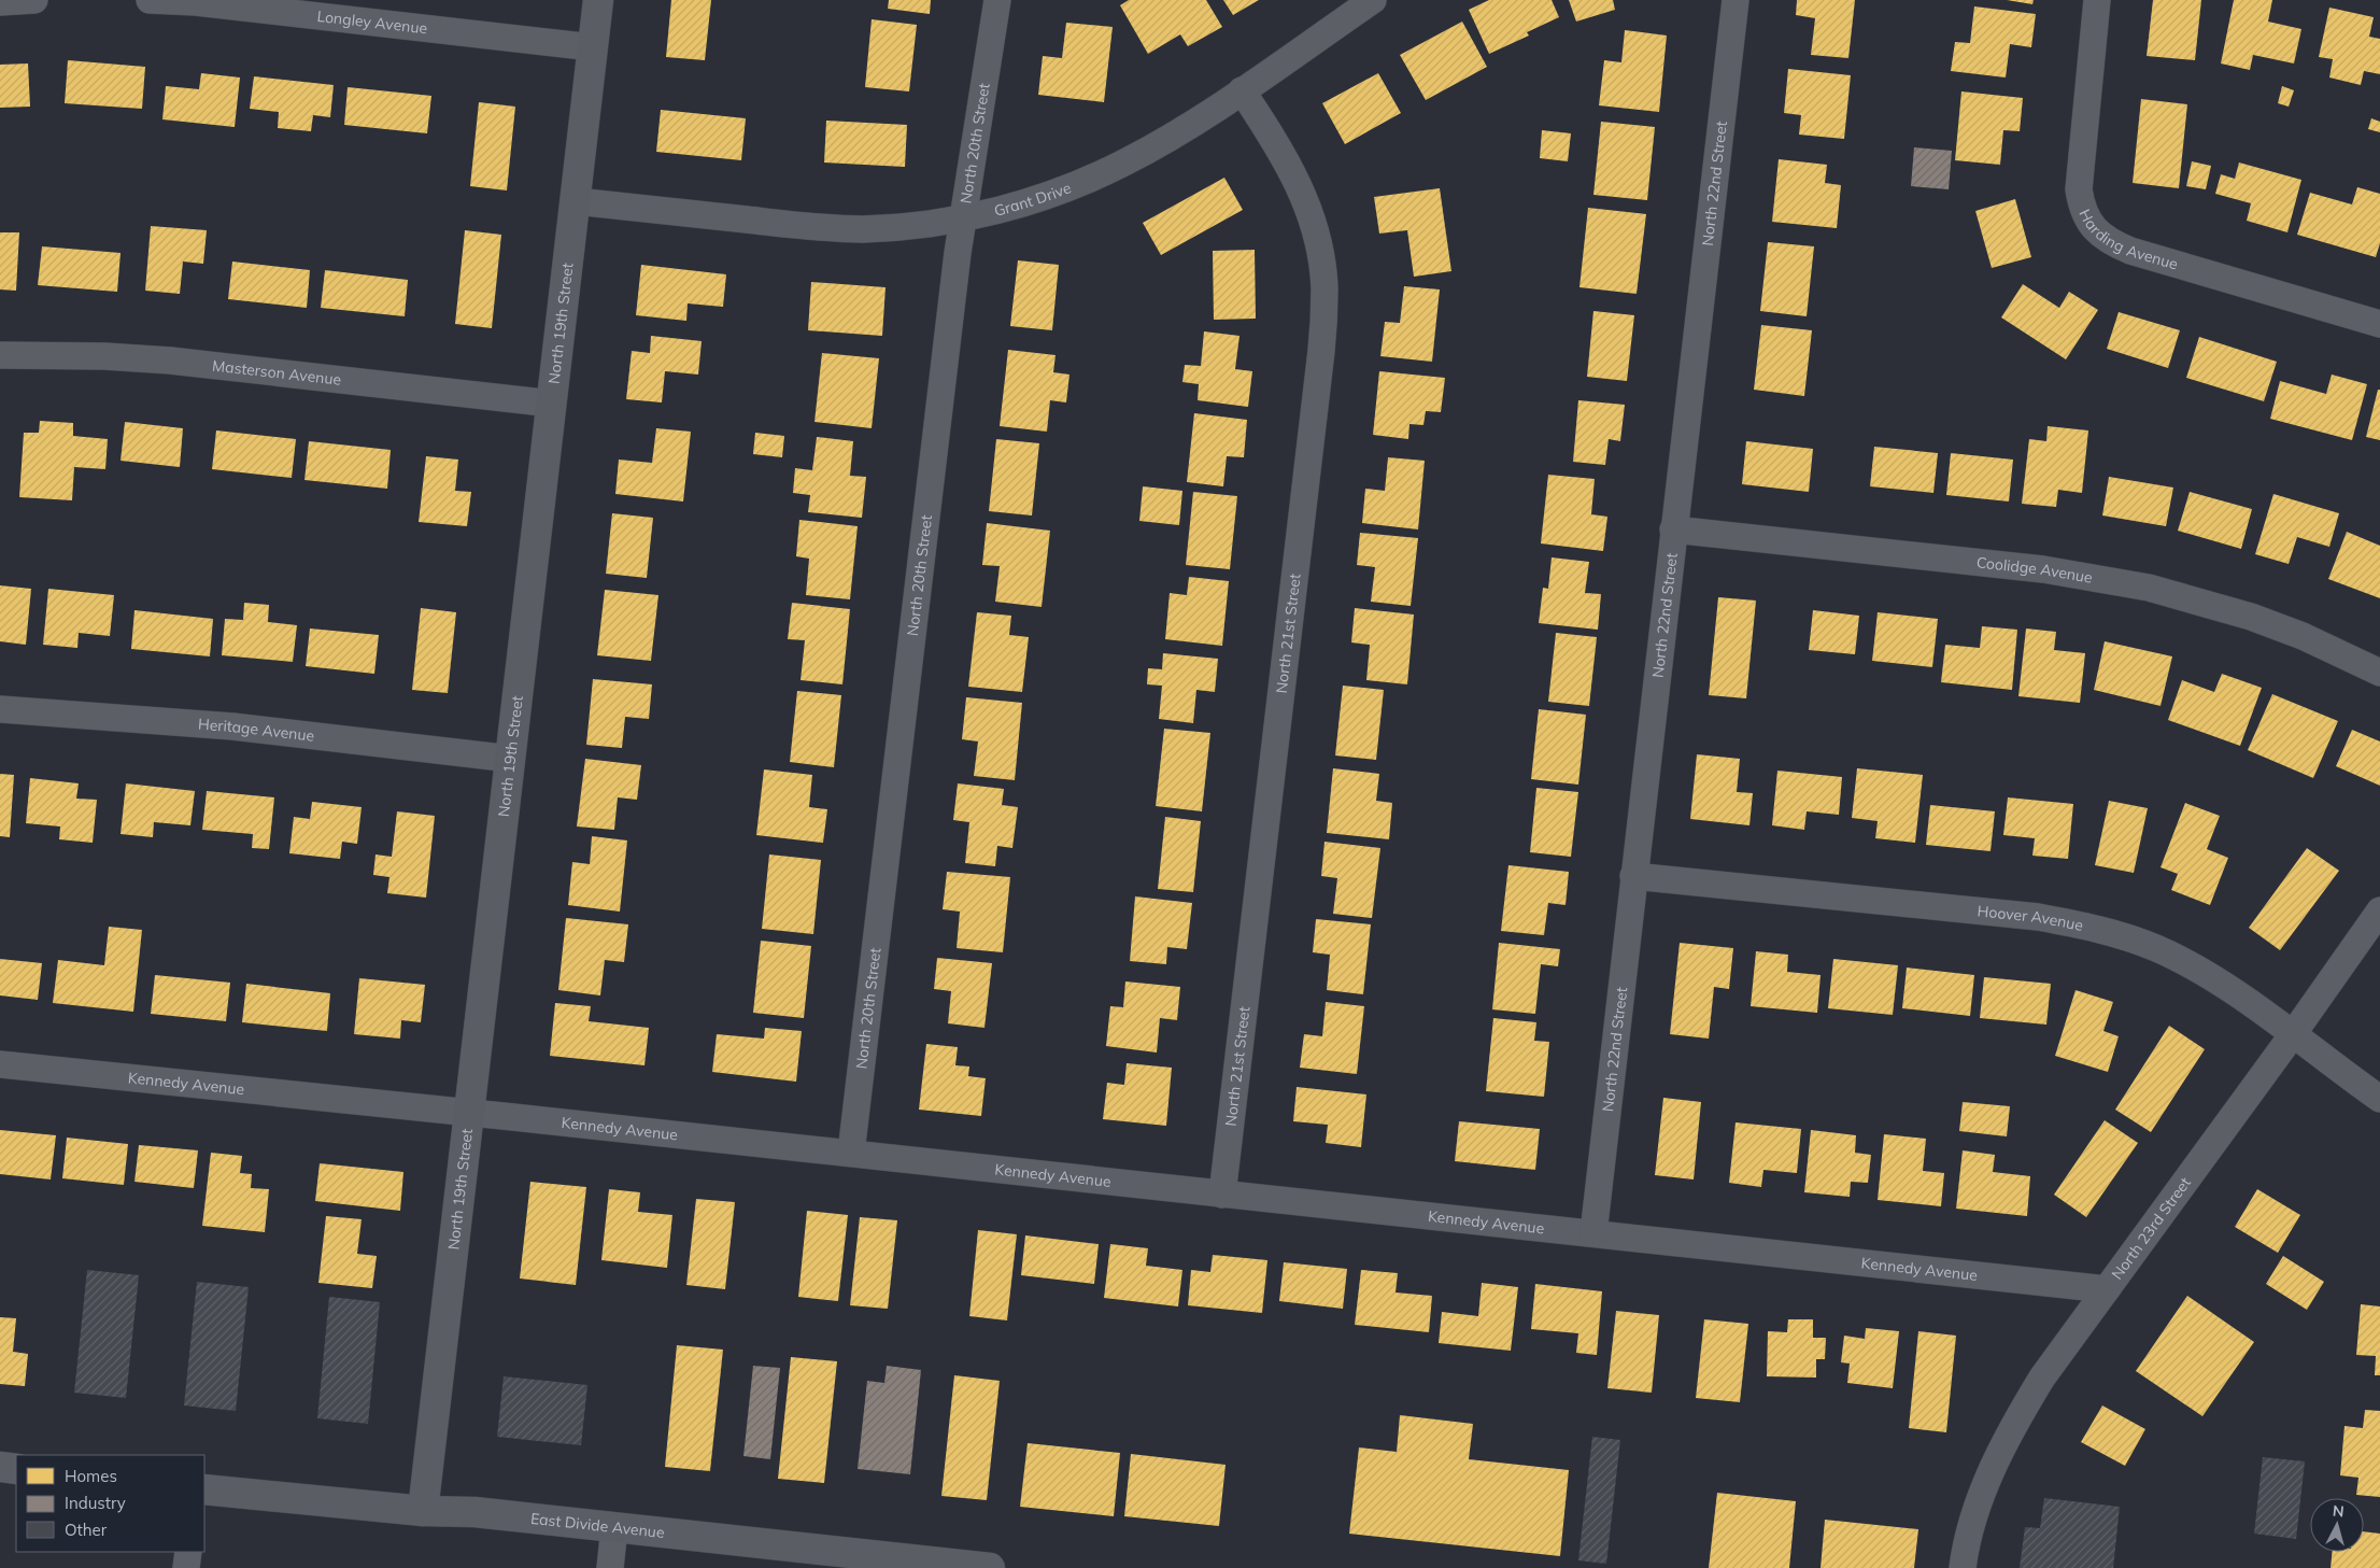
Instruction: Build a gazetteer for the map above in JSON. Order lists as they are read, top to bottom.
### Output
{
  "streets": {
    "street": [
      "Longley Avenue",
      "North 20th Street",
      "North 22nd Street",
      "Grant Drive",
      "Harding Avenue",
      "North 19th Street",
      "Masterson Avenue",
      "Coolidge Avenue",
      "North 21st Street",
      "Heritage Avenue",
      "Hoover Avenue",
      "Kennedy Avenue",
      "North 23rd Street",
      "East Divide Avenue"
    ]
  },
  "crossings": [
    ["Longley Avenue", "North 19th Street"],
    ["North 20th Street", "Grant Drive"],
    ["North 20th Street", "Kennedy Avenue"],
    ["North 22nd Street", "Coolidge Avenue"],
    ["North 22nd Street", "Hoover Avenue"],
    ["North 22nd Street", "Kennedy Avenue"],
    ["Grant Drive", "North 19th Street"],
    ["Grant Drive", "North 21st Street"],
    ["North 19th Street", "Masterson Avenue"],
    ["North 19th Street", "Heritage Avenue"],
    ["North 19th Street", "Kennedy Avenue"],
    ["North 19th Street", "East Divide Avenue"],
    ["North 21st Street", "Kennedy Avenue"],
    ["Hoover Avenue", "North 23rd Street"],
    ["Kennedy Avenue", "North 23rd Street"]
  ],
  "legend": ["Homes", "Industry", "Other"],
  "north": "top"
}
